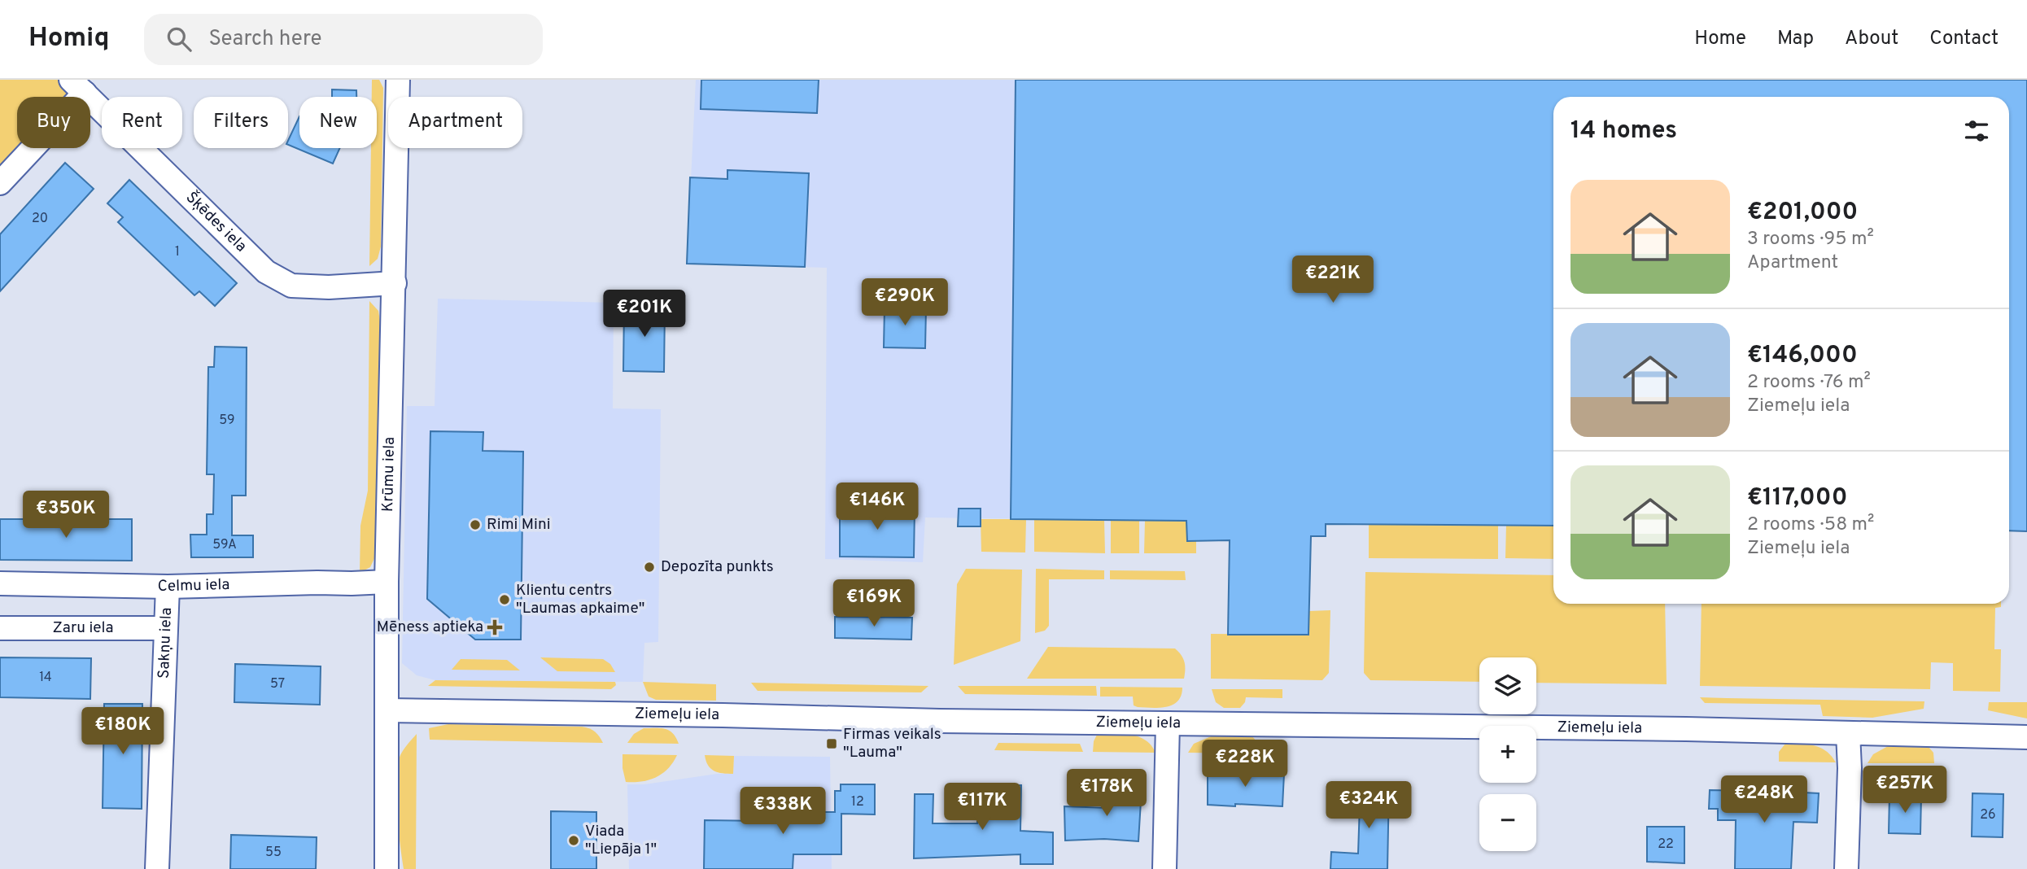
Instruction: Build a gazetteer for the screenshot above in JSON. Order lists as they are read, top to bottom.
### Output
{
  "streets": {
    "street": [
      "Šķēdes iela",
      "Krūmu iela",
      "Celmu iela",
      "Zaru iela",
      "Sakņu iela",
      "Ziemeļu iela"
    ]
  },
  "crossings": [
    ["Šķēdes iela", "Krūmu iela"],
    ["Krūmu iela", "Celmu iela"],
    ["Krūmu iela", "Ziemeļu iela"],
    ["Celmu iela", "Sakņu iela"],
    ["Zaru iela", "Sakņu iela"]
  ],
  "places": {
    "other": [
      "Rimi Mini",
      "Depozīta punkts",
      "Klientu centrs \"Laumas apkaime\"",
      "Viada \"Liepāja 1\""
    ],
    "health": ["Mēness aptieka"],
    "transit": ["Firmas veikals \"Lauma\""]
  },
  "house_numbers": [
    "20",
    "1",
    "59",
    "59A",
    "14",
    "57",
    "12",
    "26",
    "22",
    "55"
  ],
  "page": {
    "header": "Homiq",
    "search": "Search here",
    "nav": [
      "Home",
      "Map",
      "About",
      "Contact"
    ],
    "chip": [
      "Buy",
      "Rent",
      "Filters",
      "New",
      "Apartment"
    ],
    "heading": "14 homes",
    "list": [
      {
        "name": "€201,000",
        "note": "3 rooms · 95 m² · Apartment"
      },
      {
        "name": "€146,000",
        "note": "2 rooms · 76 m² · Ziemeļu iela"
      },
      {
        "name": "€117,000",
        "note": "2 rooms · 58 m² · Ziemeļu iela"
      }
    ],
    "price": [
      "€221K",
      "€290K",
      "€201K",
      "€146K",
      "€350K",
      "€169K",
      "€180K",
      "€228K",
      "€257K",
      "€178K",
      "€248K",
      "€324K",
      "€117K",
      "€338K"
    ],
    "map_buttons": ["+", "−"]
  }
}
